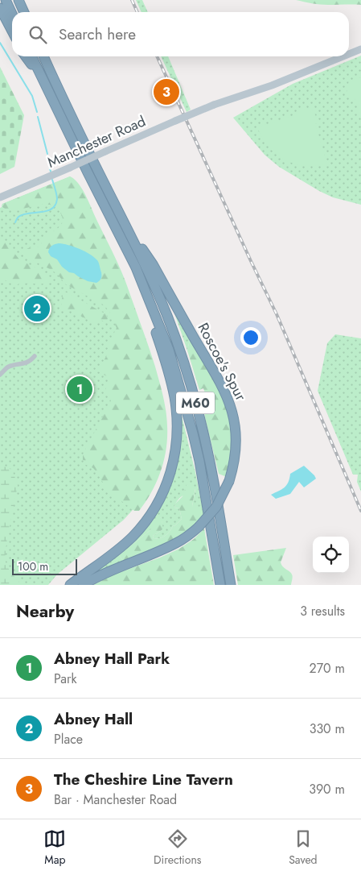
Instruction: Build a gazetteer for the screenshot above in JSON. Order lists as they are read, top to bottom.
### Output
{
  "streets": {
    "highway": ["Roscoe's Spur", "M60"],
    "main road": ["Manchester Road"]
  },
  "crossings": [
    ["Roscoe's Spur", "M60"]
  ],
  "scale_bar": "100 m",
  "page": {
    "search": "Search here",
    "pins": ["3", "2", "1"],
    "scale": "100 m",
    "heading": ["Nearby", "3 results"],
    "list": [
      {
        "mark": "1",
        "name": "Abney Hall Park",
        "note": "Park",
        "value": "270 m"
      },
      {
        "mark": "2",
        "name": "Abney Hall",
        "note": "Place",
        "value": "330 m"
      },
      {
        "mark": "3",
        "name": "The Cheshire Line Tavern",
        "note": "Bar · Manchester Road",
        "value": "390 m"
      }
    ],
    "nav": ["Map", "Directions", "Saved"]
  }
}
